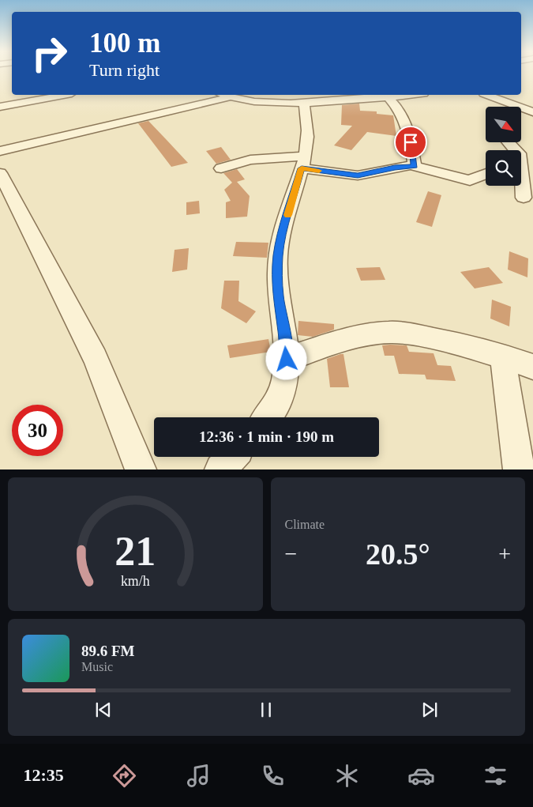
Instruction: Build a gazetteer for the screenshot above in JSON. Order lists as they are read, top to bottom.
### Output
{
  "north": "bottom right",
  "page": {
    "turn": ["100 m", "Turn right"],
    "limit": "30",
    "trip": "12:36 · 1 min · 190 m",
    "tile": "Climate",
    "heat": ["−", "20.5°", "+"],
    "song": ["89.6 FM", "Music"],
    "tabs": "12:35",
    "gauge": ["21", "km/h"]
  }
}
